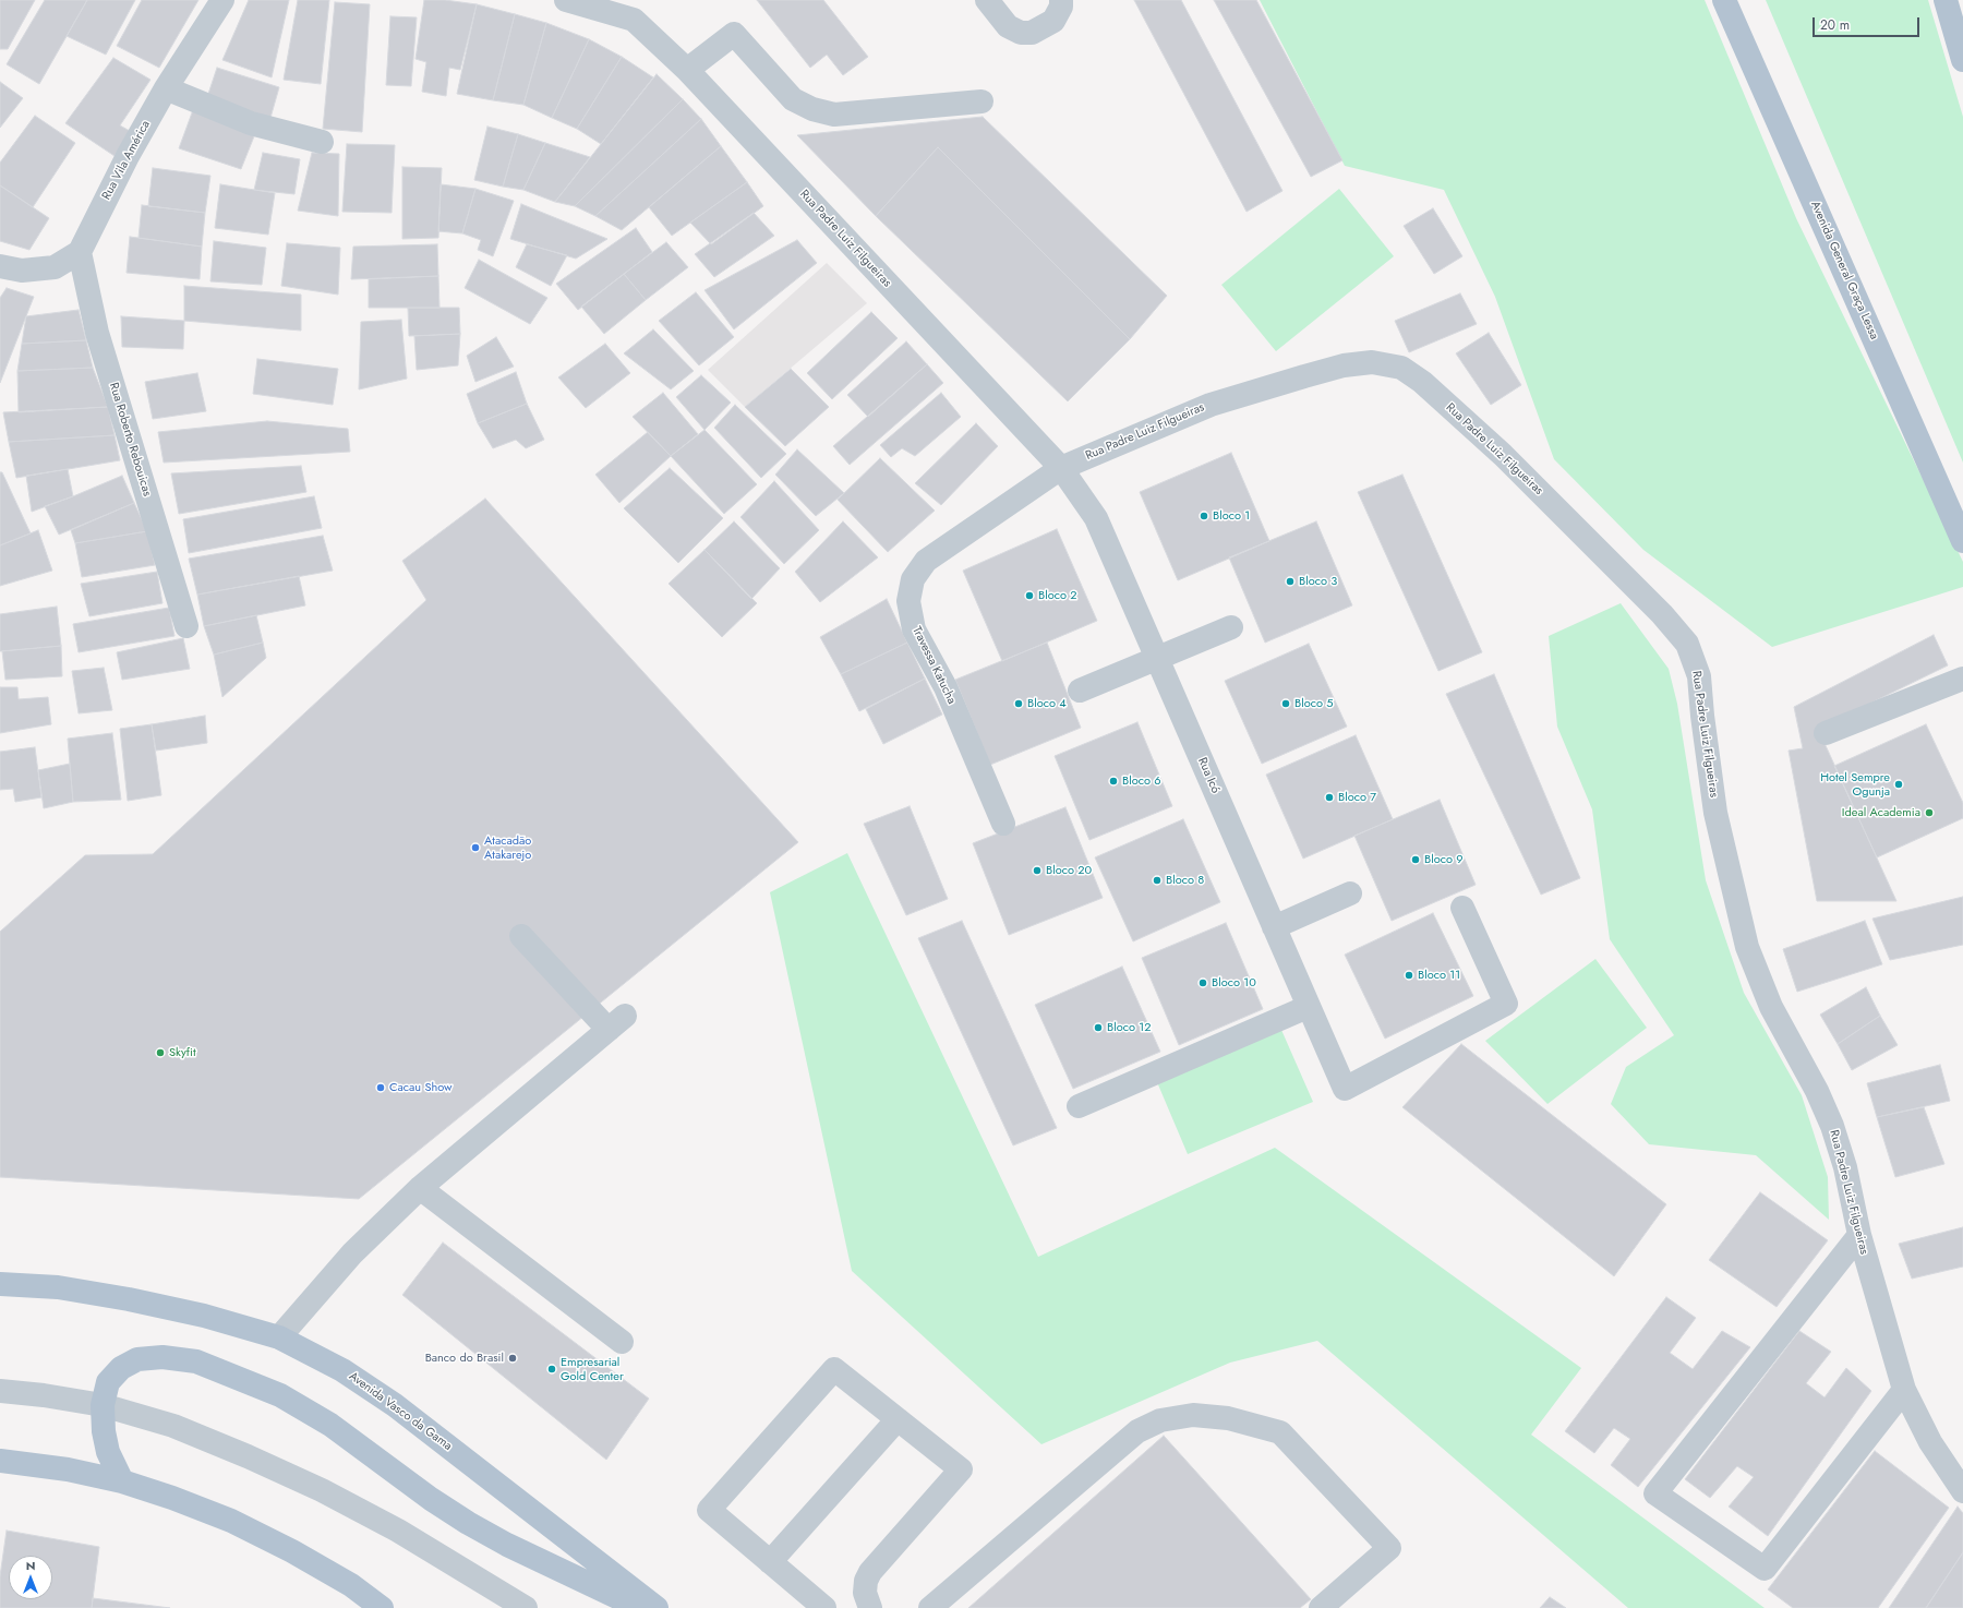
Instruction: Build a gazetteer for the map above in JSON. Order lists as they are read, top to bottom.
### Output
{
  "streets": {
    "main road": ["Avenida General Graça Lessa", "Avenida Vasco da Gama"],
    "street": [
      "Rua Vila América",
      "Rua Padre Luiz Filgueiras",
      "Rua Roberto Rebouicas",
      "Travessa Katucha",
      "Rua Icó"
    ]
  },
  "crossings": [
    ["Rua Vila América", "Rua Roberto Rebouicas"],
    ["Rua Padre Luiz Filgueiras", "Travessa Katucha"],
    ["Rua Padre Luiz Filgueiras", "Rua Icó"],
    ["Travessa Katucha", "Rua Icó"]
  ],
  "places": [
    "Bloco 1",
    "Bloco 3",
    "Bloco 2",
    "Bloco 4",
    "Bloco 5",
    "Bloco 6",
    "Hotel Sempre Ogunja",
    "Bloco 7",
    "Ideal Academia",
    "Atacadão Atakarejo",
    "Bloco 9",
    "Bloco 20",
    "Bloco 8",
    "Bloco 11",
    "Bloco 10",
    "Bloco 12",
    "Skyfit",
    "Cacau Show",
    "Banco do Brasil",
    "Empresarial Gold Center"
  ],
  "scale_bar": "20 m",
  "north": "top"
}
